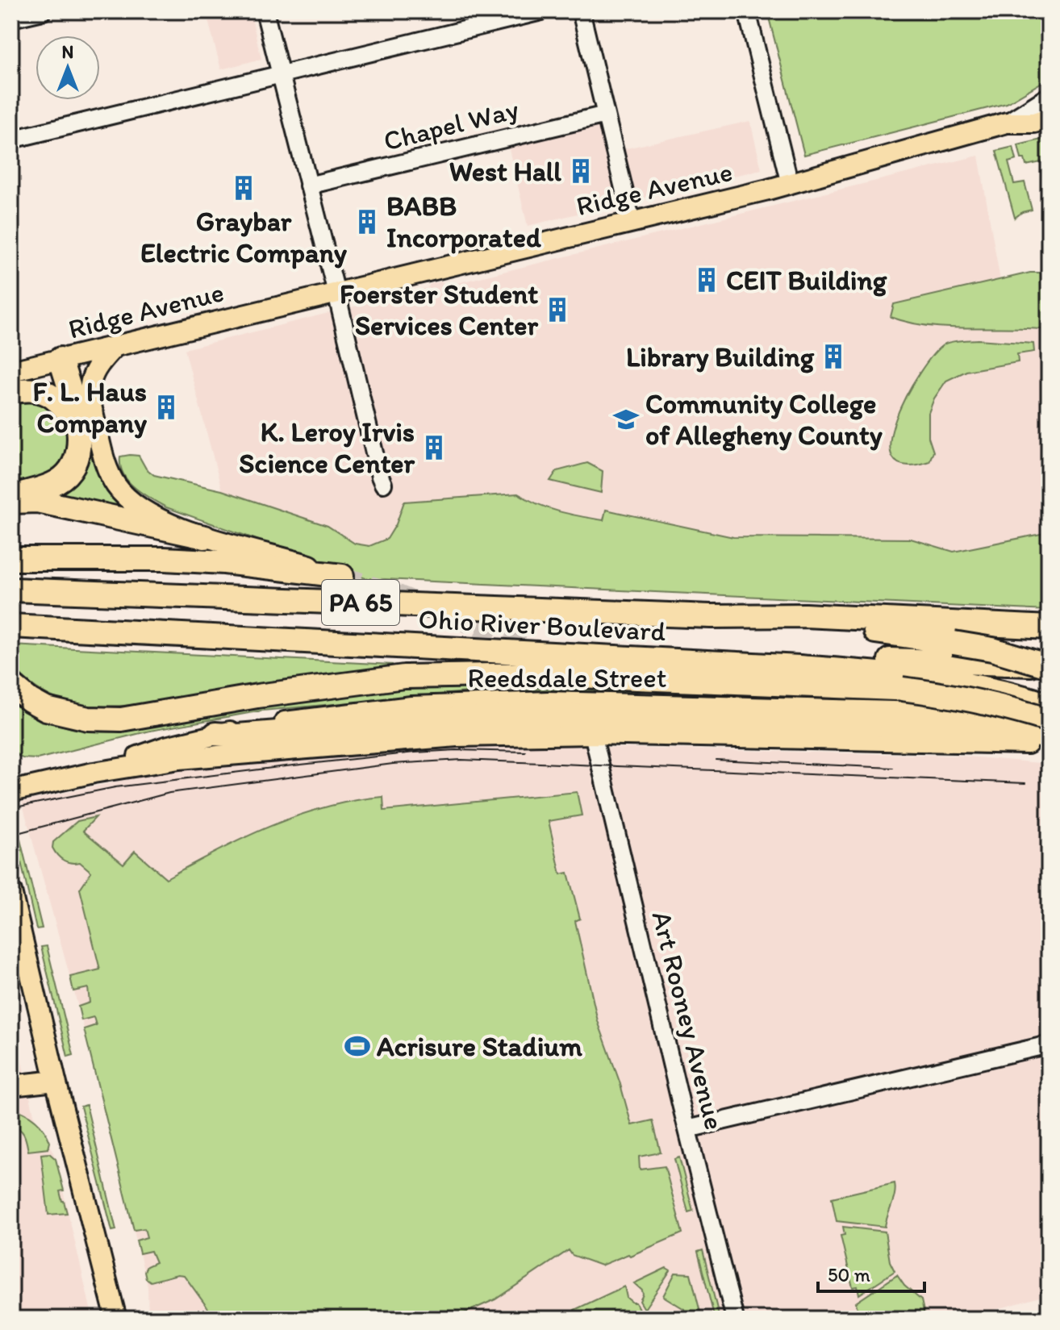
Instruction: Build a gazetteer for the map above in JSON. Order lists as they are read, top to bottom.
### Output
{
  "streets": {
    "highway": ["PA 65", "Ohio River Boulevard"],
    "main road": ["Ridge Avenue", "Reedsdale Street"],
    "street": ["Chapel Way", "Art Rooney Avenue"]
  },
  "crossings": [
    ["Reedsdale Street", "Art Rooney Avenue"]
  ],
  "places": {
    "building": [
      "West Hall",
      "Graybar Electric Company",
      "BABB Incorporated",
      "CEIT Building",
      "Foerster Student Services Center",
      "Library Building",
      "F. L. Haus Company",
      "K. Leroy Irvis Science Center"
    ],
    "school or university": ["Community College of Allegheny County"],
    "sports": ["Acrisure Stadium"]
  },
  "scale_bar": "50 m",
  "north": "top"
}
